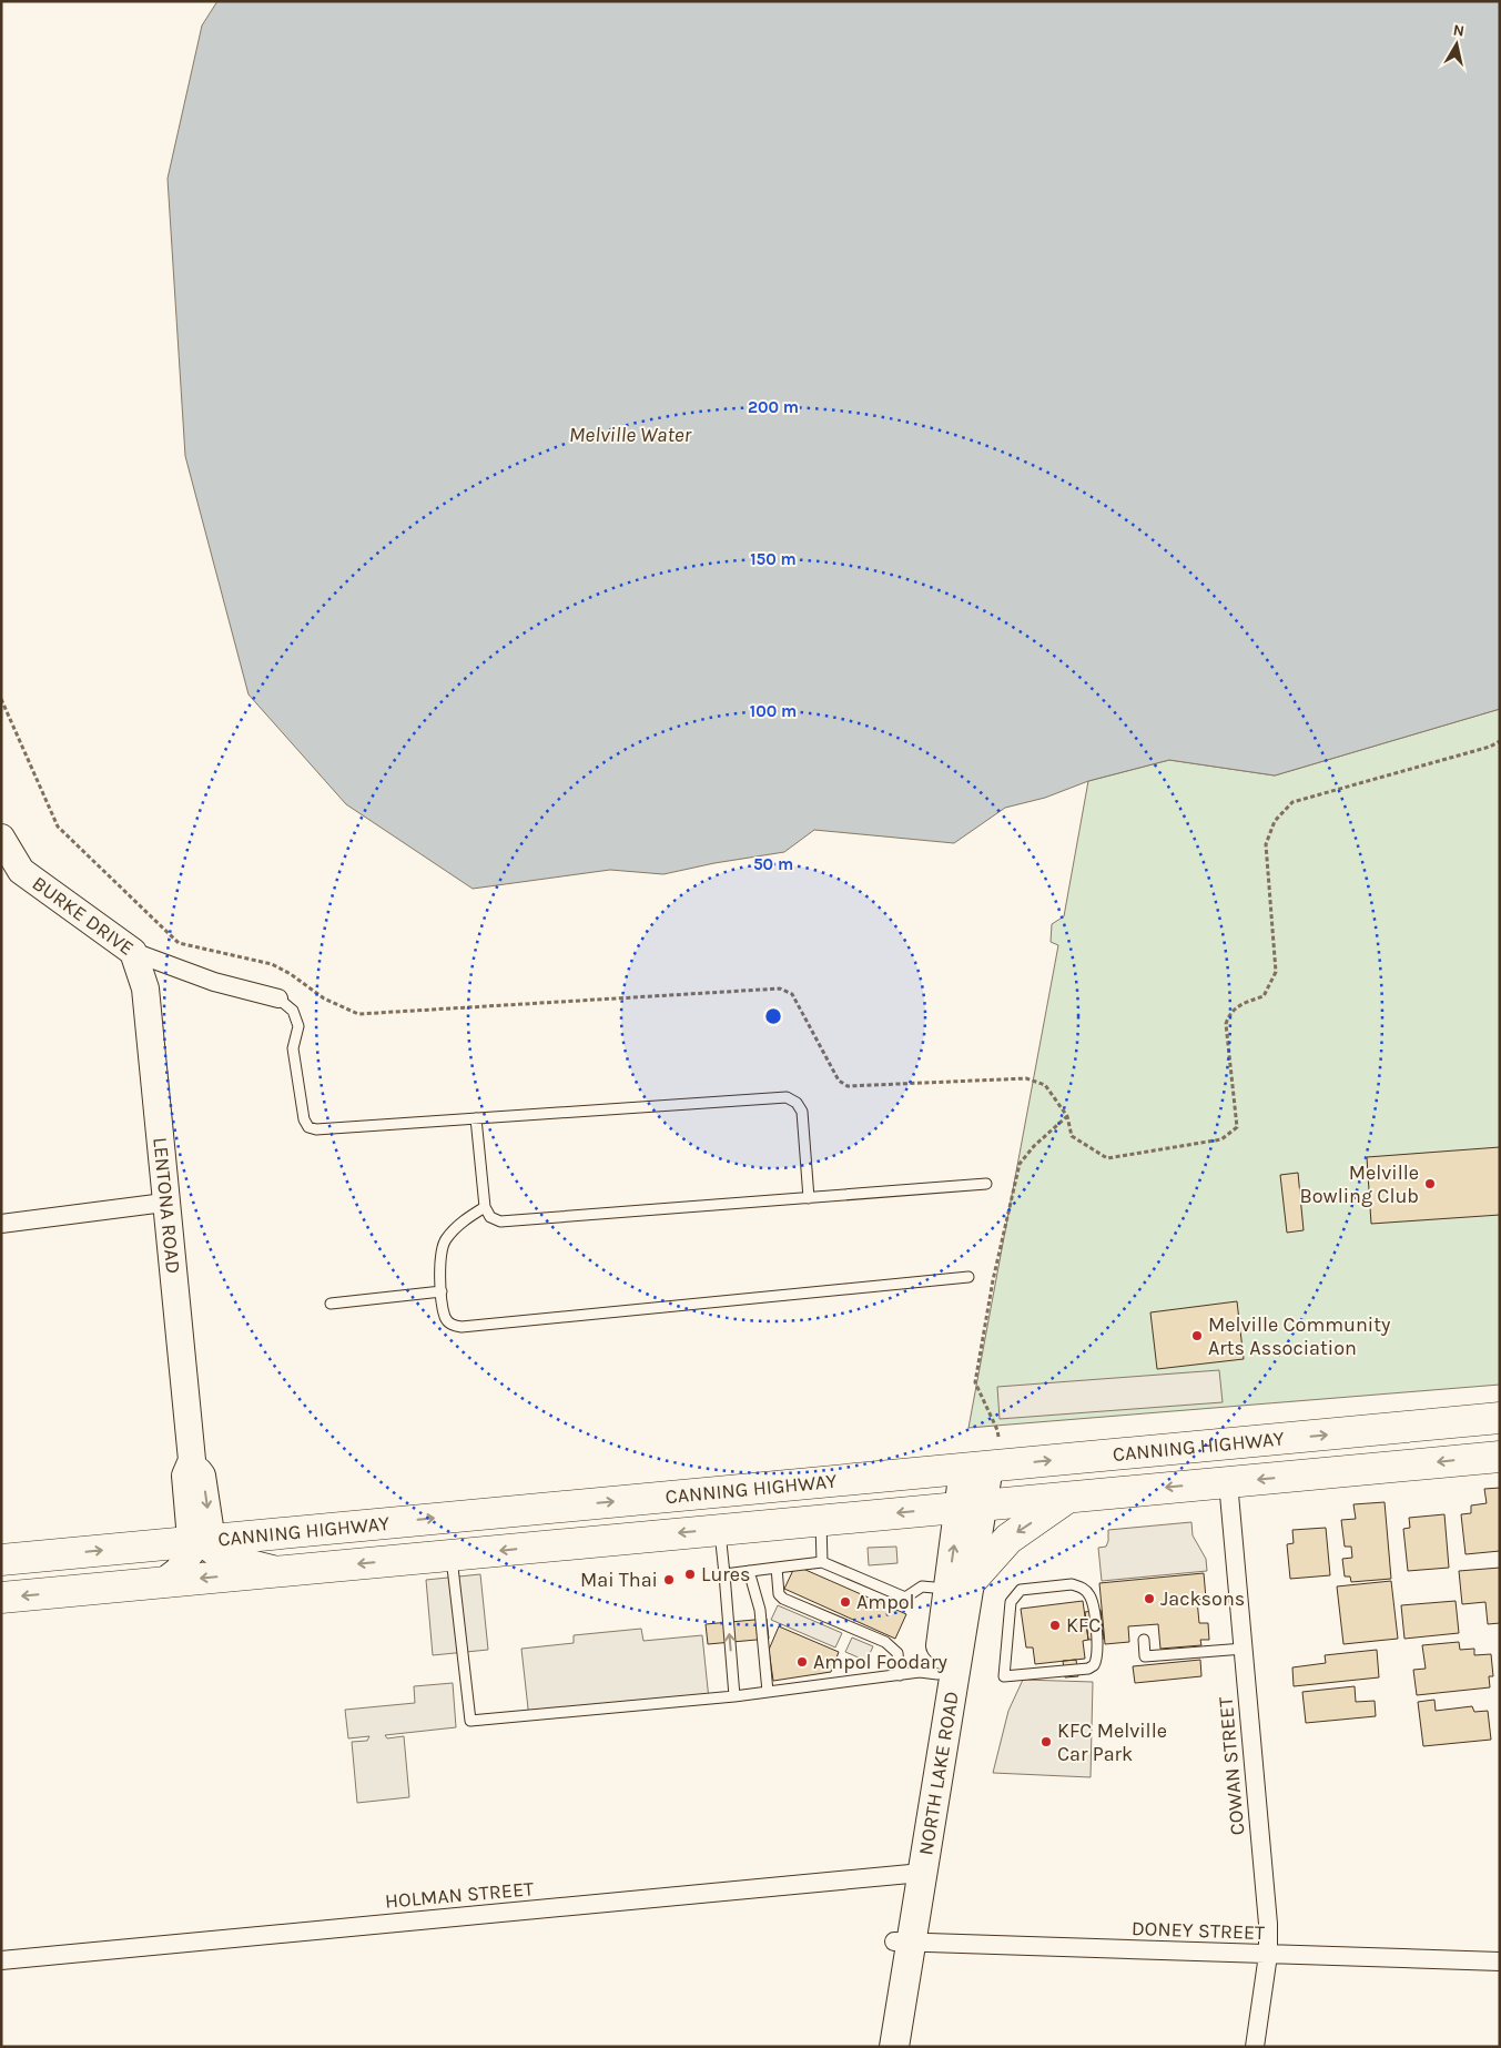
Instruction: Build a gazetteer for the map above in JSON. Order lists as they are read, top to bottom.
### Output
{
  "streets": {
    "highway": ["CANNING HIGHWAY"],
    "main road": ["NORTH LAKE ROAD"],
    "street": [
      "BURKE DRIVE",
      "LENTONA ROAD",
      "COWAN STREET",
      "HOLMAN STREET",
      "DONEY STREET"
    ]
  },
  "crossings": [
    ["BURKE DRIVE", "LENTONA ROAD"],
    ["LENTONA ROAD", "CANNING HIGHWAY"],
    ["CANNING HIGHWAY", "COWAN STREET"],
    ["CANNING HIGHWAY", "NORTH LAKE ROAD"],
    ["COWAN STREET", "DONEY STREET"],
    ["NORTH LAKE ROAD", "HOLMAN STREET"],
    ["NORTH LAKE ROAD", "DONEY STREET"]
  ],
  "water": ["Melville Water"],
  "places": [
    "Melville Bowling Club",
    "Melville Community Arts Association",
    "Lures",
    "Mai Thai",
    "Jacksons",
    "Ampol",
    "KFC",
    "Ampol Foodary",
    "KFC Melville Car Park"
  ],
  "north": "top",
  "rings": [
    "200 m",
    "150 m",
    "100 m",
    "50 m"
  ]
}
